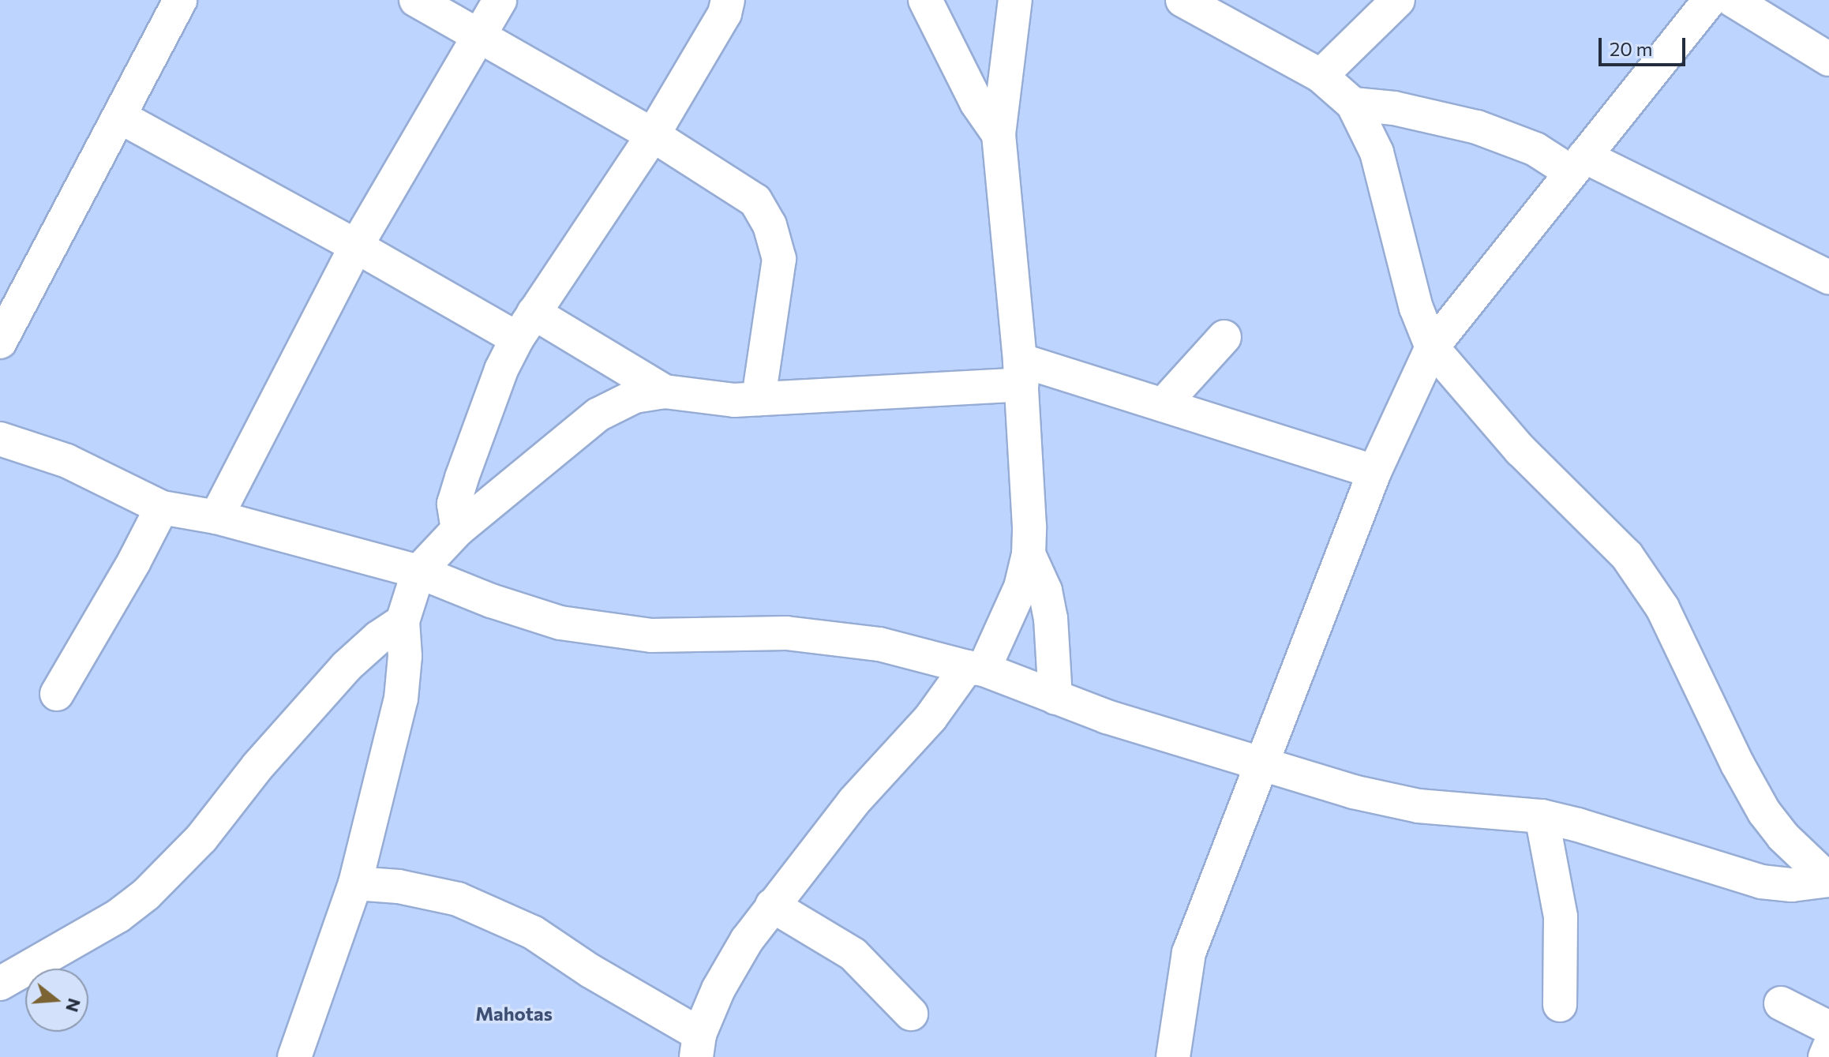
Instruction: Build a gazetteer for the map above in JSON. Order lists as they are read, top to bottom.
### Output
{
  "districts": ["Mahotas"],
  "scale_bar": "20 m",
  "north": "right"
}
